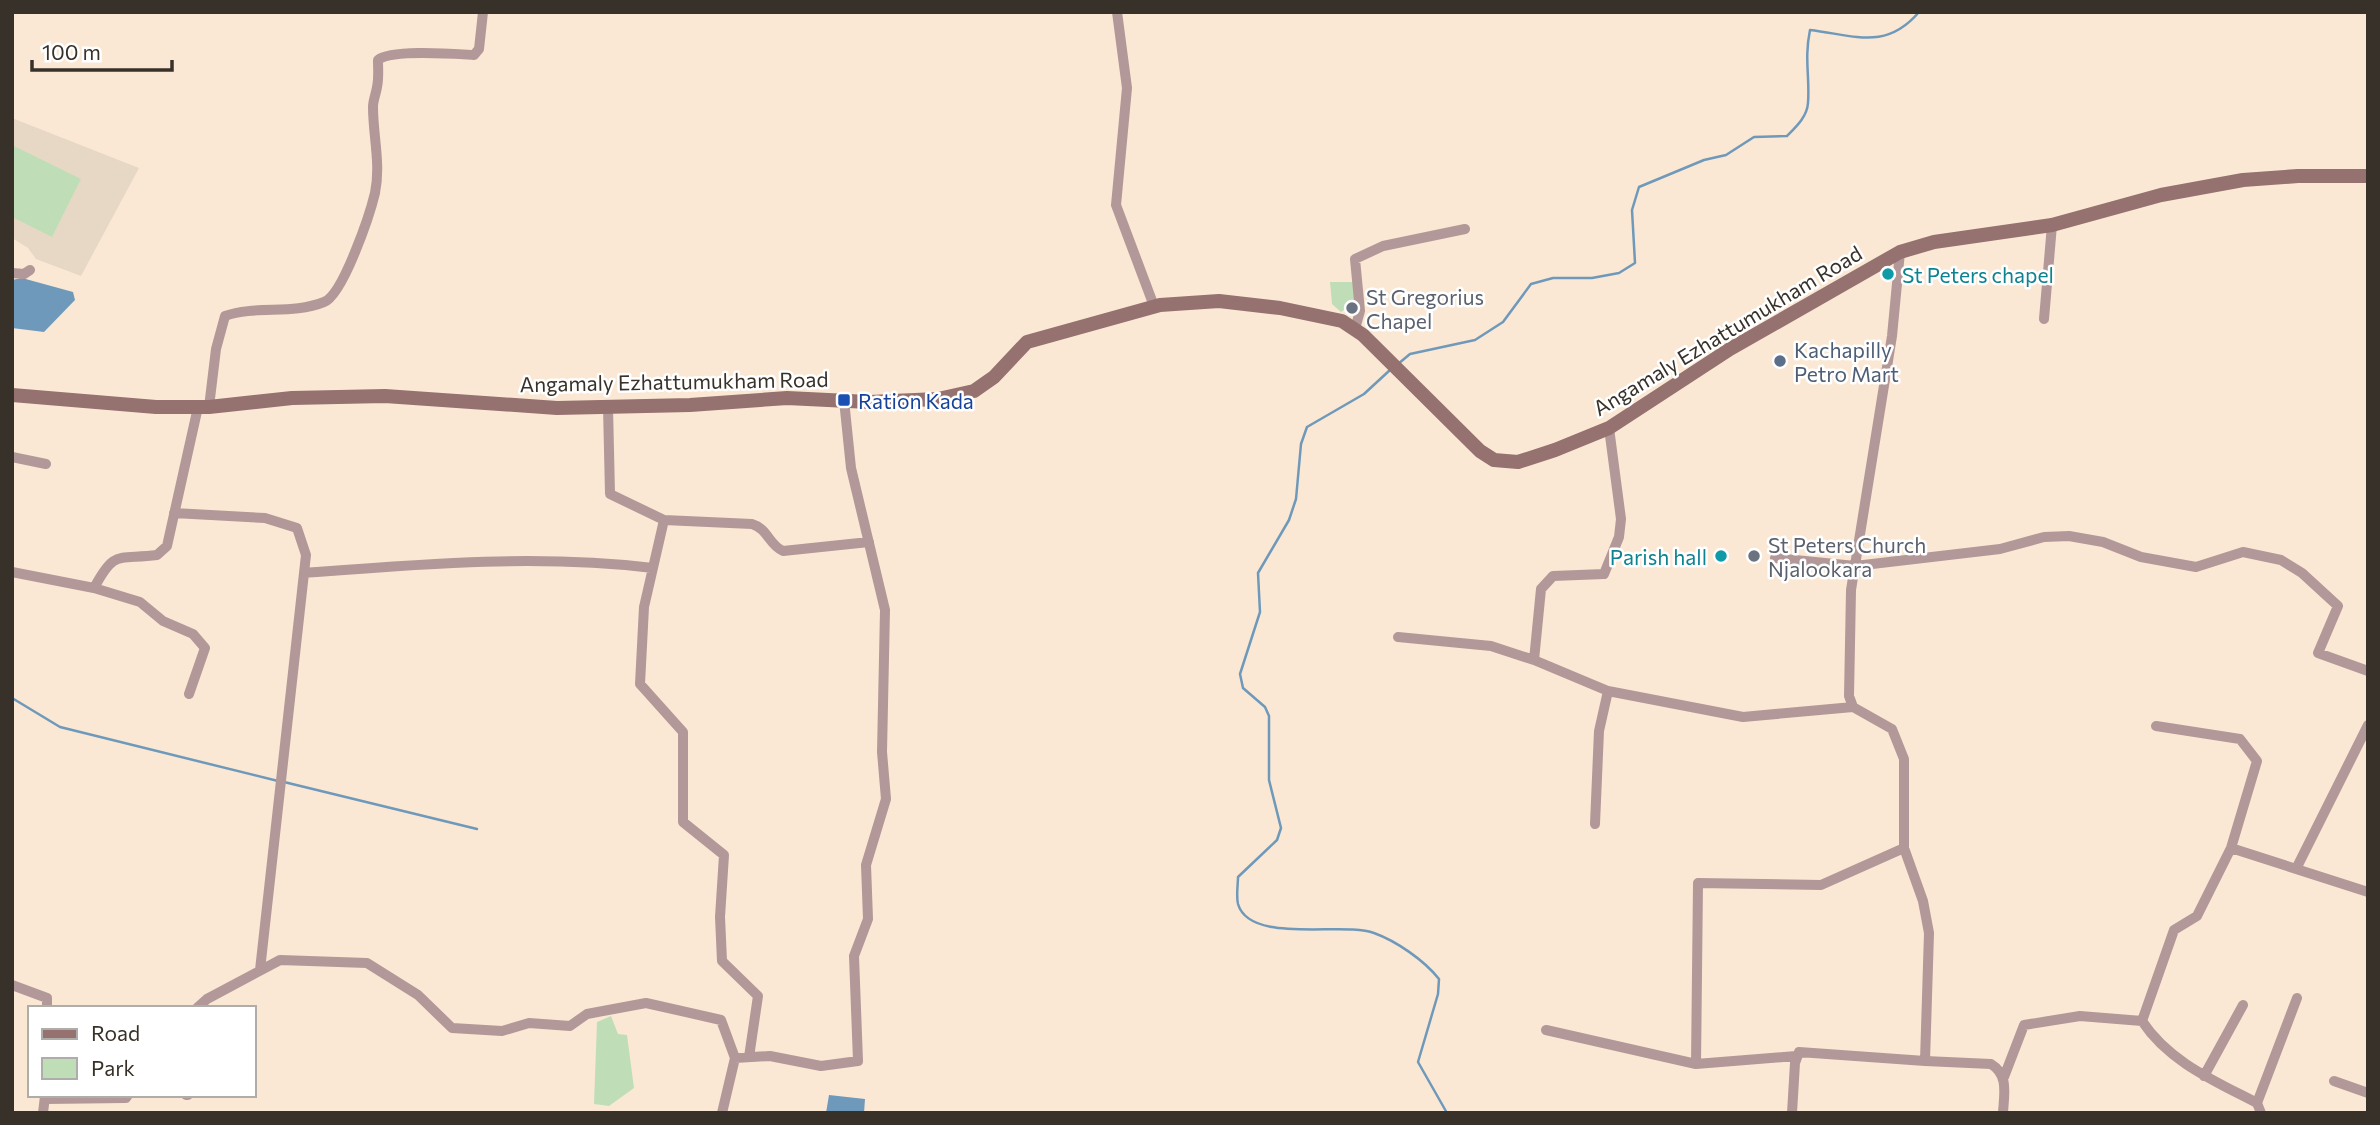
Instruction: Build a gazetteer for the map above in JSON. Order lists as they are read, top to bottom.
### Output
{
  "streets": {
    "street": ["Angamaly Ezhattumukham Road"]
  },
  "places": {
    "other": [
      "St Peters chapel",
      "St Gregorius Chapel",
      "Kachapilly Petro Mart",
      "Parish hall",
      "St Peters Church Njalookara"
    ],
    "transit": ["Ration Kada"]
  },
  "legend": ["Road", "Park"],
  "scale_bar": "100 m"
}
